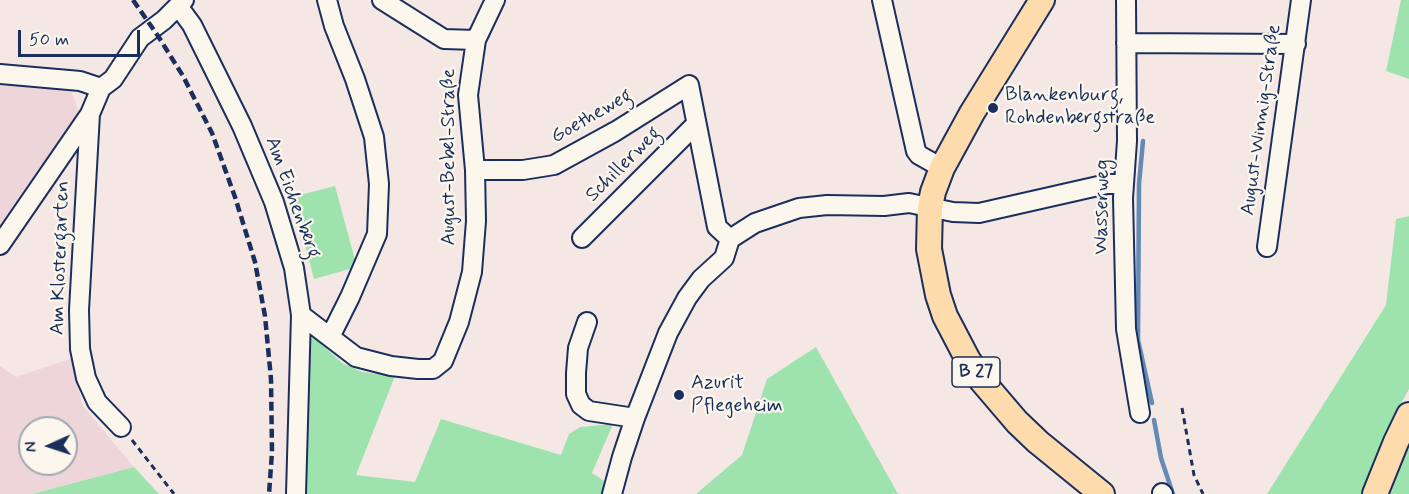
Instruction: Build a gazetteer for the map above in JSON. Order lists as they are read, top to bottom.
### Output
{
  "streets": {
    "main road": ["B 27"],
    "street": [
      "Goetheweg",
      "August-Winnig-Straße",
      "August-Bebel-Straße",
      "Schillerweg",
      "Am Eichenberg",
      "Wasserweg",
      "Am Klostergarten"
    ]
  },
  "crossings": [
    ["Goetheweg", "August-Bebel-Straße"],
    ["Goetheweg", "Schillerweg"],
    ["August-Bebel-Straße", "Am Eichenberg"]
  ],
  "places": ["Blankenburg, Rohdenbergstraße", "Azurit Pflegeheim"],
  "scale_bar": "50 m",
  "north": "left"
}
